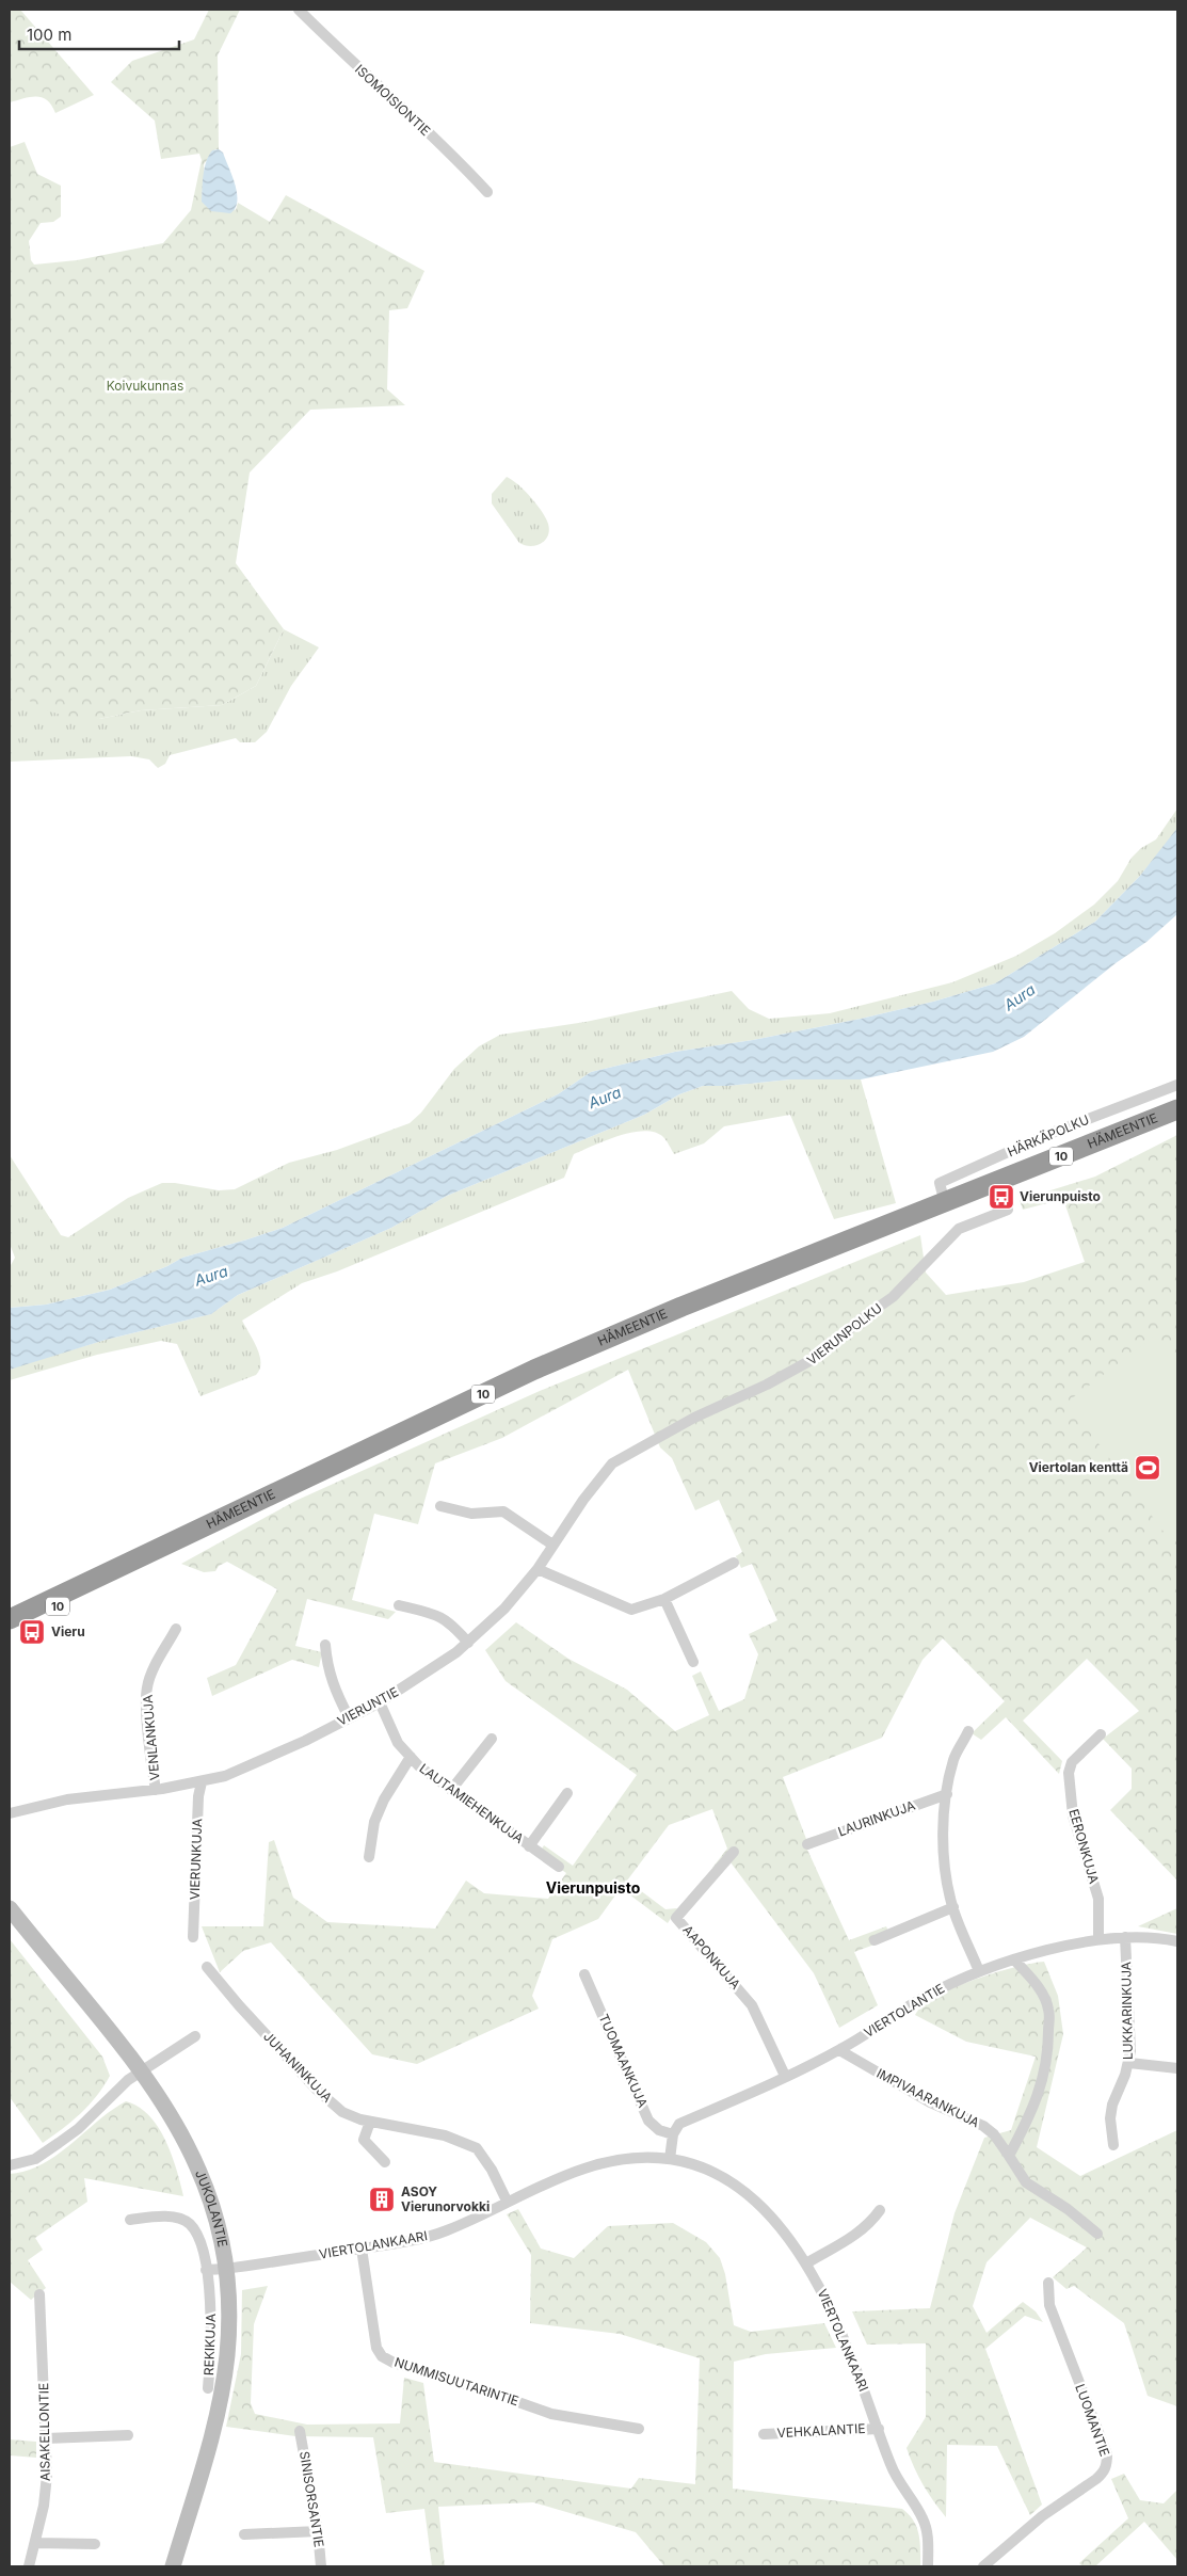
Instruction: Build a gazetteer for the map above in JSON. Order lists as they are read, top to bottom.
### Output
{
  "streets": {
    "highway": ["HÄMEENTIE", "10"],
    "street": [
      "ISOMOISIONTIE",
      "HÄRKÄPOLKU",
      "VIERUNPOLKU",
      "VIERUNTIE",
      "VENLANKUJA",
      "LAUTAMIEHENKUJA",
      "LAURINKUJA",
      "EERONKUJA",
      "VIERUNKUJA",
      "AAPONKUJA",
      "VIERTOLANTIE",
      "LUKKARINKUJA",
      "TUOMAANKUJA",
      "JUHANINKUJA",
      "IMPIVAARANKUJA",
      "JUKOLANTIE",
      "VIERTOLANKAARI",
      "REKIKUJA",
      "NUMMISUUTARINTIE",
      "LUOMANTIE",
      "VEHKALANTIE",
      "AISAKELLONTIE",
      "SINISORSANTIE"
    ]
  },
  "crossings": [
    ["HÄMEENTIE", "HÄRKÄPOLKU"],
    ["VIERUNPOLKU", "VIERUNTIE"],
    ["VIERUNTIE", "VENLANKUJA"],
    ["VIERUNTIE", "LAUTAMIEHENKUJA"],
    ["VIERUNTIE", "VIERUNKUJA"],
    ["EERONKUJA", "VIERTOLANTIE"],
    ["AAPONKUJA", "VIERTOLANTIE"],
    ["VIERTOLANTIE", "LUKKARINKUJA"],
    ["VIERTOLANTIE", "TUOMAANKUJA"],
    ["VIERTOLANTIE", "IMPIVAARANKUJA"],
    ["JUHANINKUJA", "VIERTOLANKAARI"],
    ["JUKOLANTIE", "VIERTOLANKAARI"],
    ["VIERTOLANKAARI", "NUMMISUUTARINTIE"],
    ["VIERTOLANKAARI", "VEHKALANTIE"]
  ],
  "districts": ["Vierunpuisto"],
  "water": ["Aura"],
  "parks": ["Koivukunnas"],
  "places": {
    "bus stop": ["Vierunpuisto", "Vieru"],
    "sports": ["Viertolan kenttä"],
    "building": ["ASOY Vierunorvokki"]
  },
  "scale_bar": "100 m"
}
